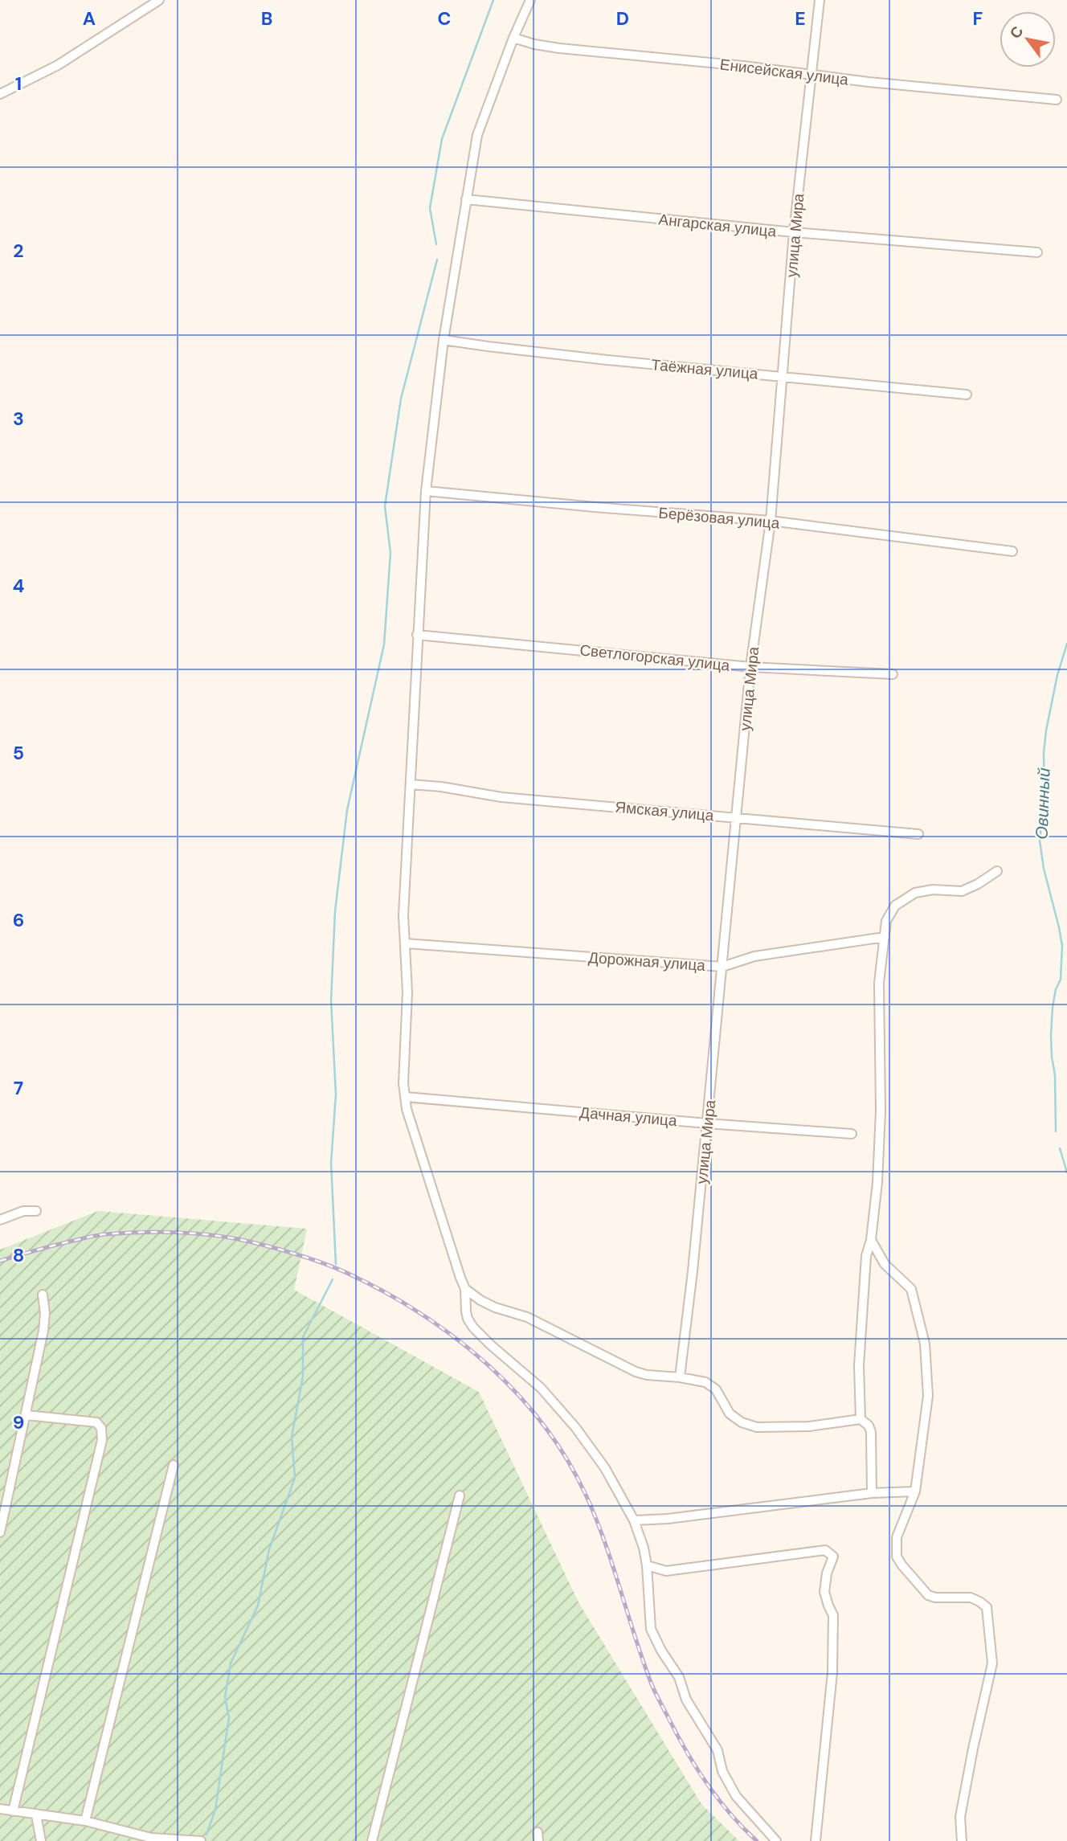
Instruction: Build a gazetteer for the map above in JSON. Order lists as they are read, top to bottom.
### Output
{
  "streets": {
    "street": [
      "Енисейская улица",
      "Ангарская улица",
      "улица Мира",
      "Таёжная улица",
      "Берёзовая улица",
      "Светлогорская улица",
      "Ямская улица",
      "Дорожная улица",
      "Дачная улица"
    ]
  },
  "crossings": [
    ["Енисейская улица", "улица Мира"],
    ["Ангарская улица", "улица Мира"],
    ["улица Мира", "Таёжная улица"],
    ["улица Мира", "Берёзовая улица"],
    ["улица Мира", "Светлогорская улица"],
    ["улица Мира", "Ямская улица"],
    ["улица Мира", "Дорожная улица"],
    ["улица Мира", "Дачная улица"]
  ],
  "water": ["Овинный"],
  "north": "top left",
  "grid": {
    "columns": [
      "A",
      "B",
      "C",
      "D",
      "E",
      "F"
    ],
    "rows": [
      "1",
      "2",
      "3",
      "4",
      "5",
      "6",
      "7",
      "8",
      "9"
    ]
  }
}
